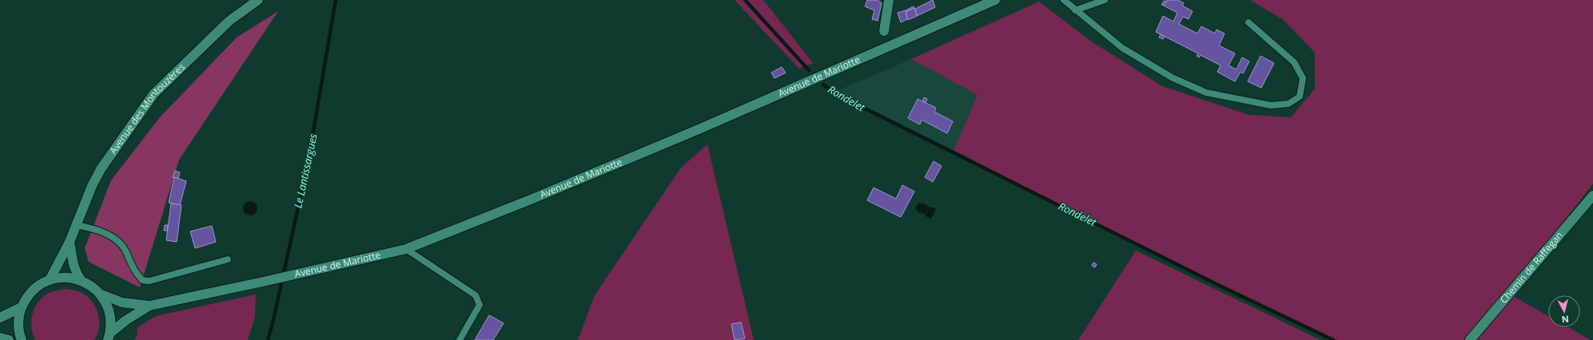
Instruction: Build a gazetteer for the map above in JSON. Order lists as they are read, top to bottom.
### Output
{
  "streets": {
    "main road": ["Avenue de Mariotte", "Avenue des Montouzères", "Chemin de Raffegan"]
  },
  "water": ["Rondelet", "Le Lantissargues"],
  "north": "bottom"
}
